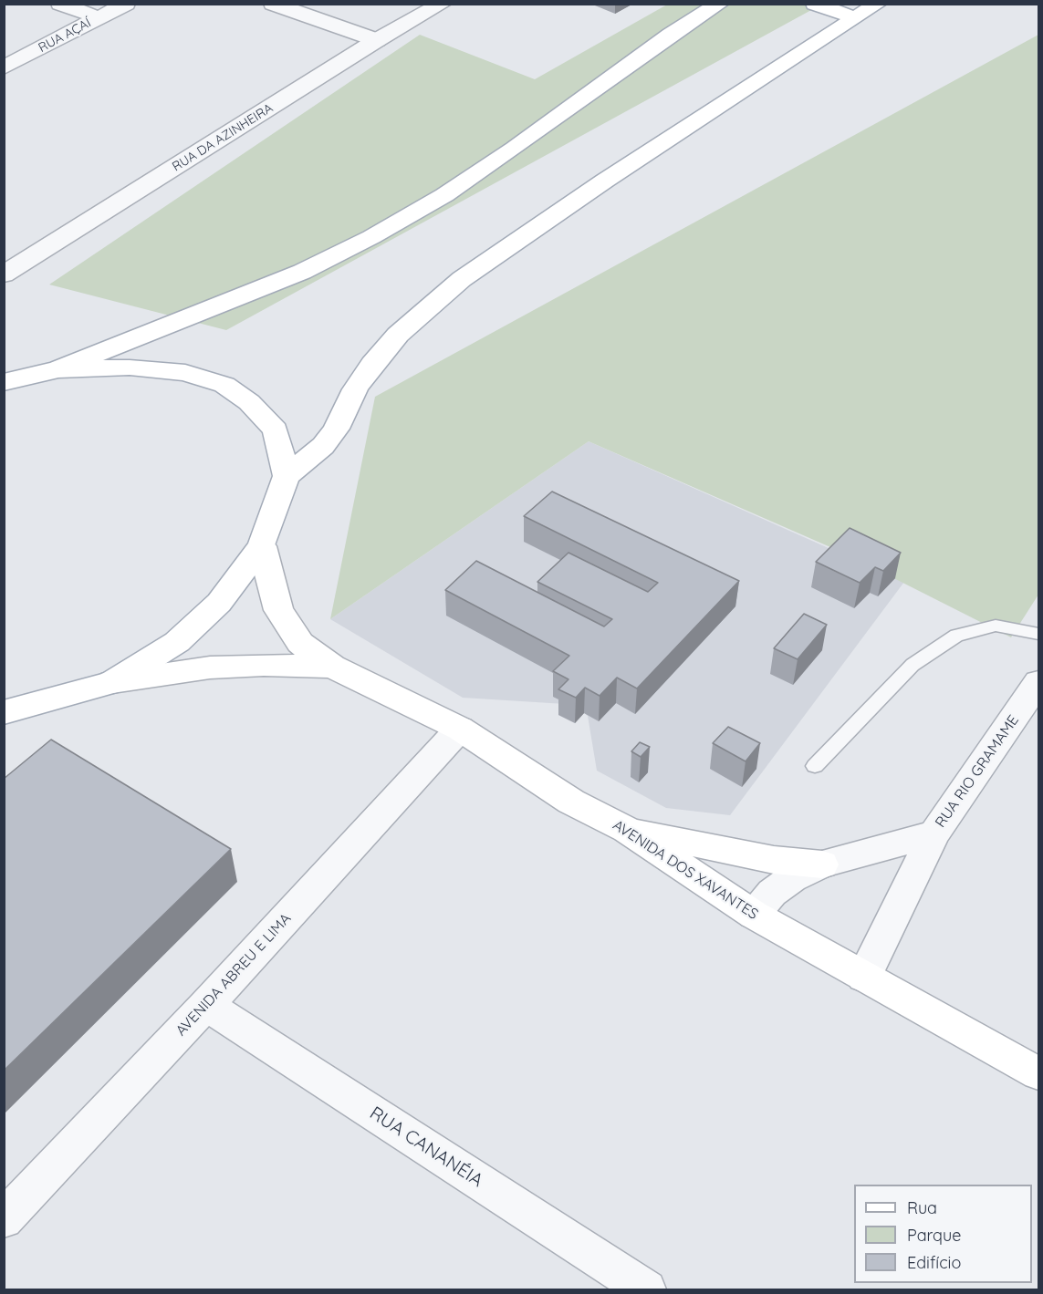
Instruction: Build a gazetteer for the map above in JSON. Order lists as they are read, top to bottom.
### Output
{
  "streets": {
    "main road": ["AVENIDA DOS XAVANTES"],
    "street": [
      "RUA AÇAÍ",
      "RUA DA AZINHEIRA",
      "RUA RIO GRAMAME",
      "AVENIDA ABREU E LIMA",
      "RUA CANANÉIA"
    ]
  },
  "crossings": [
    ["RUA RIO GRAMAME", "AVENIDA DOS XAVANTES"],
    ["AVENIDA DOS XAVANTES", "AVENIDA ABREU E LIMA"],
    ["AVENIDA ABREU E LIMA", "RUA CANANÉIA"]
  ],
  "legend": ["Rua", "Parque", "Edifício"]
}
